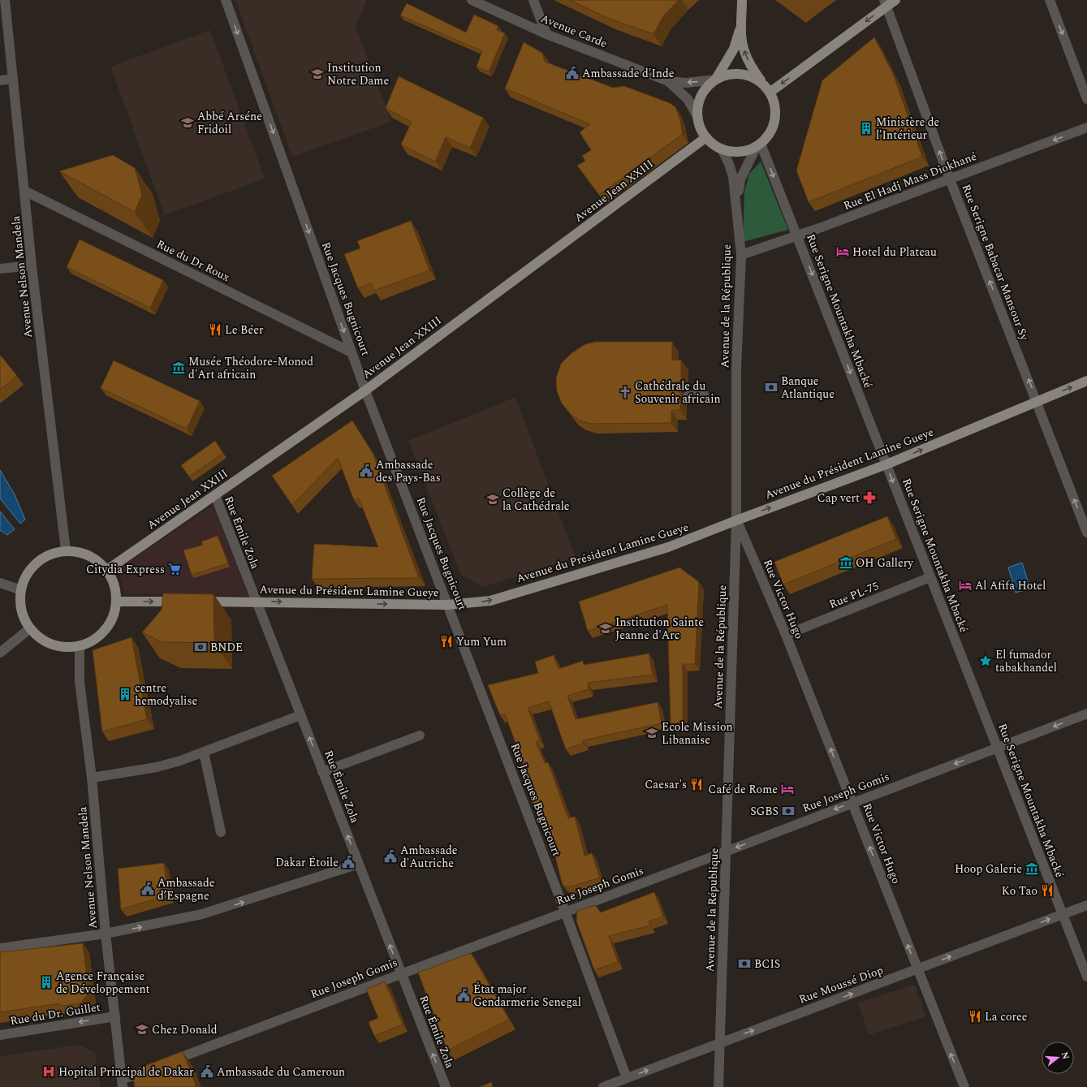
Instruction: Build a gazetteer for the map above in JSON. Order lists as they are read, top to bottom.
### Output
{
  "streets": {
    "main road": ["Avenue Jean XXIII", "Avenue du Président Lamine Gueye"],
    "street": [
      "Avenue Carde",
      "Rue El Hadj Mass Diokhané",
      "Rue du Dr Roux",
      "Rue Serigne Babacar Mansour Sy",
      "Avenue Nelson Mandela",
      "Rue Jacques Bugnicourt",
      "Avenue de la République",
      "Rue Serigne Mountakha Mbacké",
      "Rue Émile Zola",
      "Rue PL-75",
      "Rue Victor Hugo",
      "Rue Joseph Gomis",
      "Rue Moussé Diop",
      "Rue du Dr. Guillet"
    ]
  },
  "crossings": [
    ["Avenue Carde", "Avenue Jean XXIII"],
    ["Avenue Carde", "Avenue de la République"],
    ["Avenue Carde", "Rue Serigne Mountakha Mbacké"],
    ["Rue El Hadj Mass Diokhané", "Rue Serigne Babacar Mansour Sy"],
    ["Rue El Hadj Mass Diokhané", "Avenue de la République"],
    ["Rue El Hadj Mass Diokhané", "Rue Serigne Mountakha Mbacké"],
    ["Avenue Jean XXIII", "Avenue Nelson Mandela"],
    ["Avenue Jean XXIII", "Rue Jacques Bugnicourt"],
    ["Avenue Jean XXIII", "Avenue de la République"],
    ["Avenue Jean XXIII", "Rue Serigne Mountakha Mbacké"],
    ["Avenue Jean XXIII", "Avenue du Président Lamine Gueye"],
    ["Avenue Jean XXIII", "Rue Émile Zola"],
    ["Rue du Dr Roux", "Avenue Nelson Mandela"],
    ["Rue du Dr Roux", "Rue Jacques Bugnicourt"],
    ["Rue Serigne Babacar Mansour Sy", "Avenue du Président Lamine Gueye"],
    ["Avenue Nelson Mandela", "Avenue du Président Lamine Gueye"],
    ["Avenue Nelson Mandela", "Rue Joseph Gomis"],
    ["Avenue Nelson Mandela", "Rue du Dr. Guillet"],
    ["Rue Jacques Bugnicourt", "Avenue du Président Lamine Gueye"],
    ["Rue Jacques Bugnicourt", "Rue Joseph Gomis"],
    ["Rue Jacques Bugnicourt", "Rue Moussé Diop"],
    ["Avenue de la République", "Rue Serigne Mountakha Mbacké"],
    ["Avenue de la République", "Avenue du Président Lamine Gueye"],
    ["Avenue de la République", "Rue Victor Hugo"],
    ["Avenue de la République", "Rue Joseph Gomis"],
    ["Avenue de la République", "Rue Moussé Diop"],
    ["Rue Serigne Mountakha Mbacké", "Avenue du Président Lamine Gueye"],
    ["Rue Serigne Mountakha Mbacké", "Rue PL-75"],
    ["Rue Serigne Mountakha Mbacké", "Rue Joseph Gomis"],
    ["Rue Serigne Mountakha Mbacké", "Rue Moussé Diop"],
    ["Avenue du Président Lamine Gueye", "Rue Émile Zola"],
    ["Avenue du Président Lamine Gueye", "Rue Victor Hugo"],
    ["Rue Émile Zola", "Rue Joseph Gomis"],
    ["Rue PL-75", "Rue Victor Hugo"],
    ["Rue Victor Hugo", "Rue Joseph Gomis"],
    ["Rue Victor Hugo", "Rue Moussé Diop"]
  ],
  "one_way": [
    "Rue El Hadj Mass Diokhané",
    "Rue Serigne Babacar Mansour Sy",
    "Rue Serigne Mountakha Mbacké",
    "Avenue du Président Lamine Gueye",
    "Rue Émile Zola",
    "Rue Victor Hugo",
    "Rue Joseph Gomis",
    "Rue Moussé Diop"
  ],
  "places": {
    "public building": [
      "Ambassade d'Inde",
      "Ambassade des Pays-Bas",
      "Ambassade d'Autriche",
      "Dakar Étoile",
      "Ambassade d’Espagne",
      "État major Gendarmerie Senegal",
      "Ambassade du Cameroun"
    ],
    "school or university": [
      "Institution Notre Dame",
      "Abbé Arséne Fridoil",
      "Collège de la Cathédrale",
      "Institution Sainte Jeanne d'Arc",
      "Ecole Mission Libanaise",
      "Chez Donald"
    ],
    "building": ["Ministère de l'Intérieur", "centre hemodyalise", "Agence Française de Développement"],
    "hotel": ["Hotel du Plateau", "Al Afifa Hotel", "Café de Rome"],
    "restaurant": [
      "Le Béer",
      "Yum Yum",
      "Caesar's",
      "Ko Tao",
      "La coree"
    ],
    "museum": ["Musée Théodore-Monod d'Art africain", "OH Gallery", "Hoop Galerie"],
    "bank": [
      "Banque Atlantique",
      "BNDE",
      "SGBS",
      "BCIS"
    ],
    "church": ["Cathédrale du Souvenir africain"],
    "pharmacy": ["Cap vert"],
    "supermarket": ["Citydia Express"],
    "place": ["El fumador tabakhandel"],
    "hospital": ["Hopital Principal de Dakar"]
  },
  "north": "right"
}
